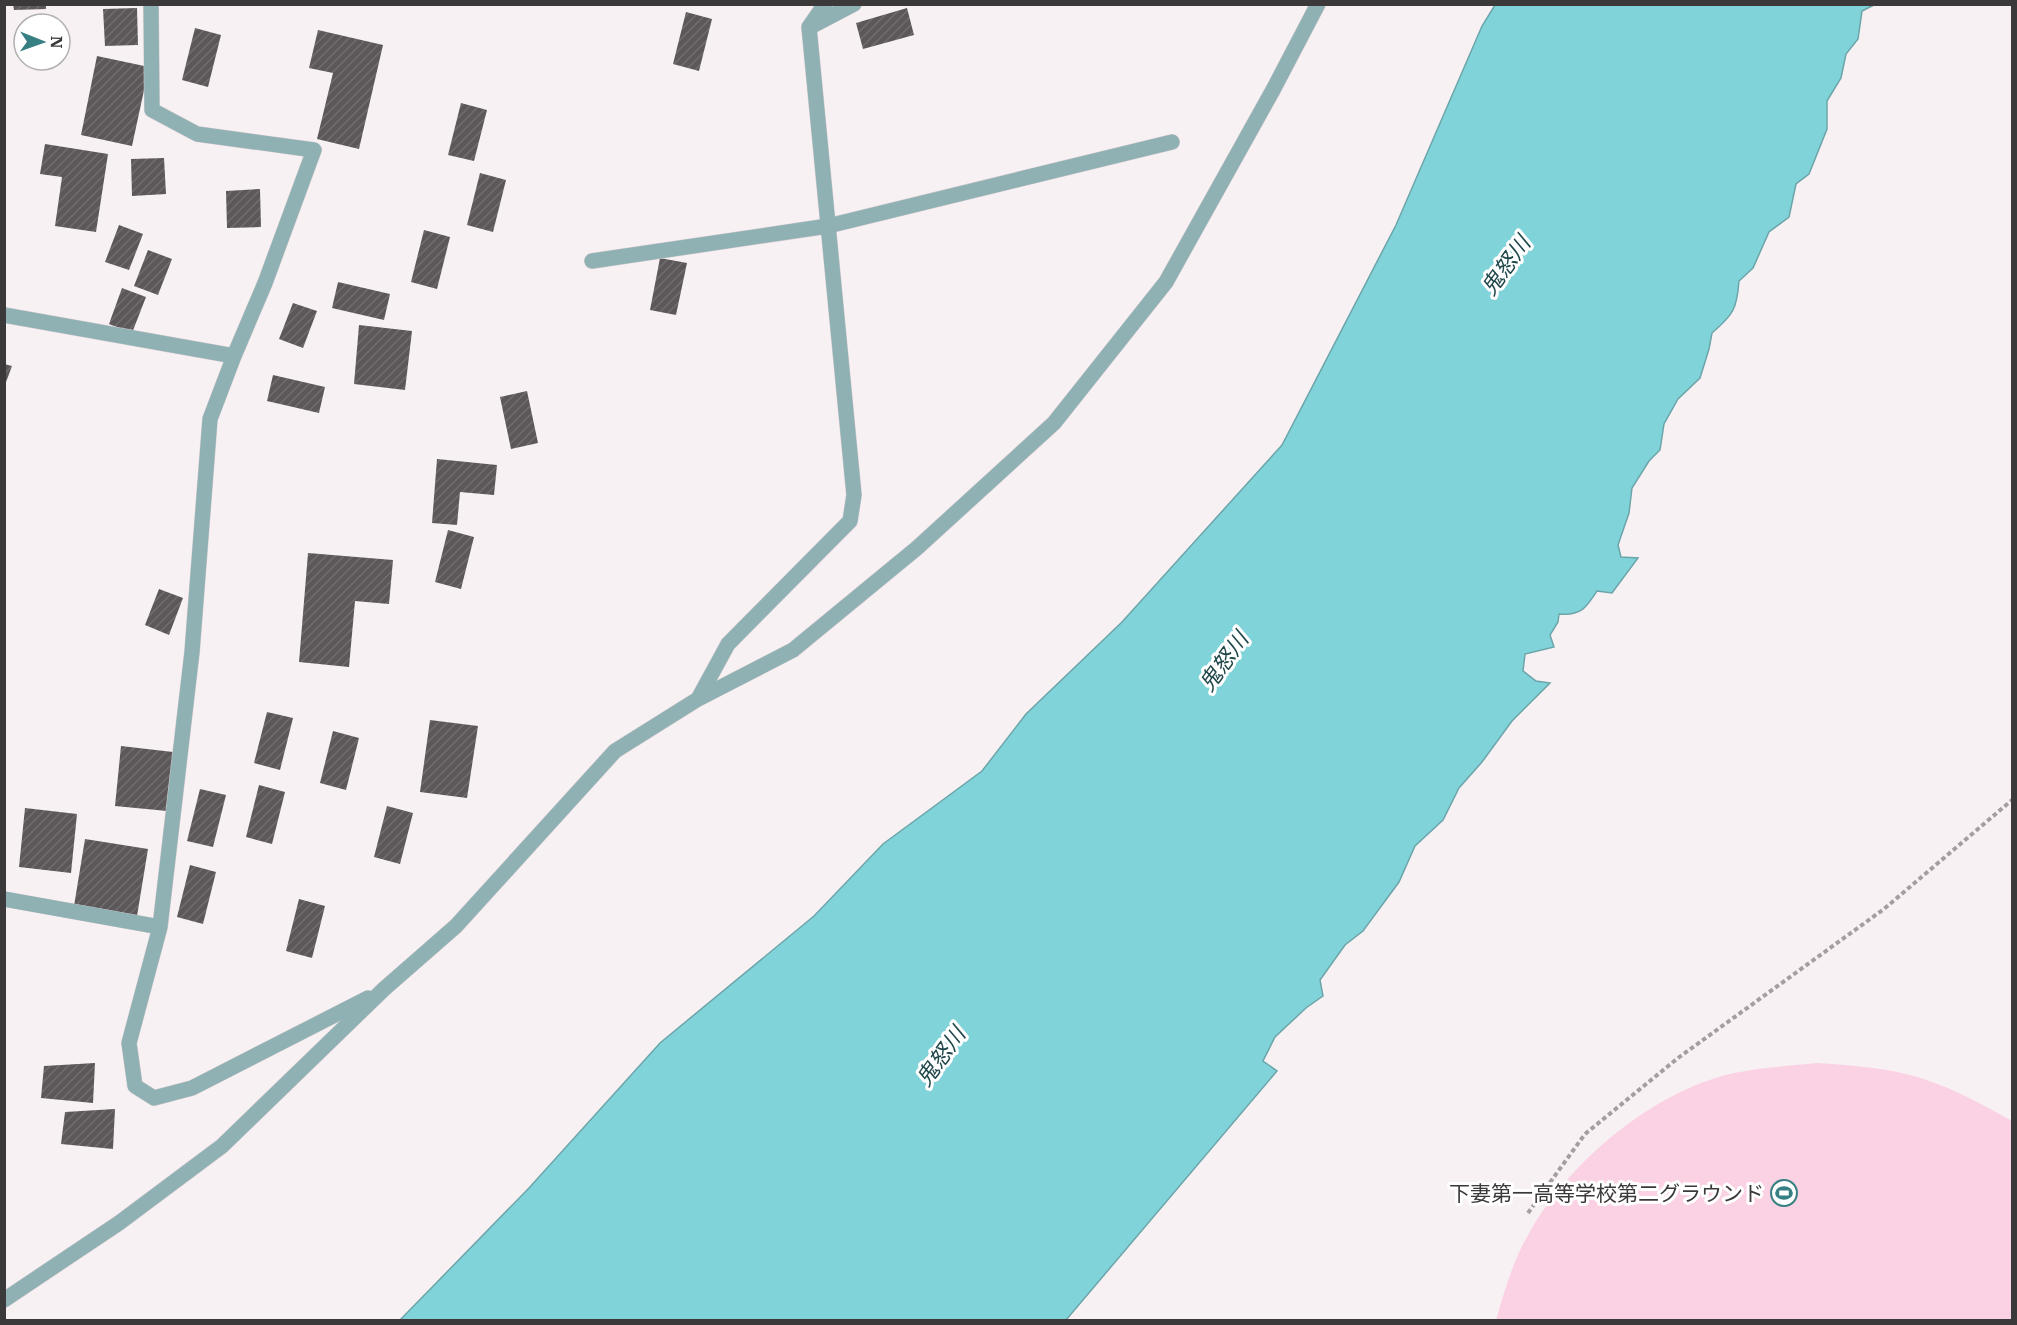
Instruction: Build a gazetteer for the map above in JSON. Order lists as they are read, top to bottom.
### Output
{
  "water": ["鬼怒川"],
  "places": {
    "sports": ["下妻第一高等学校第二グラウンド"]
  },
  "north": "right"
}
